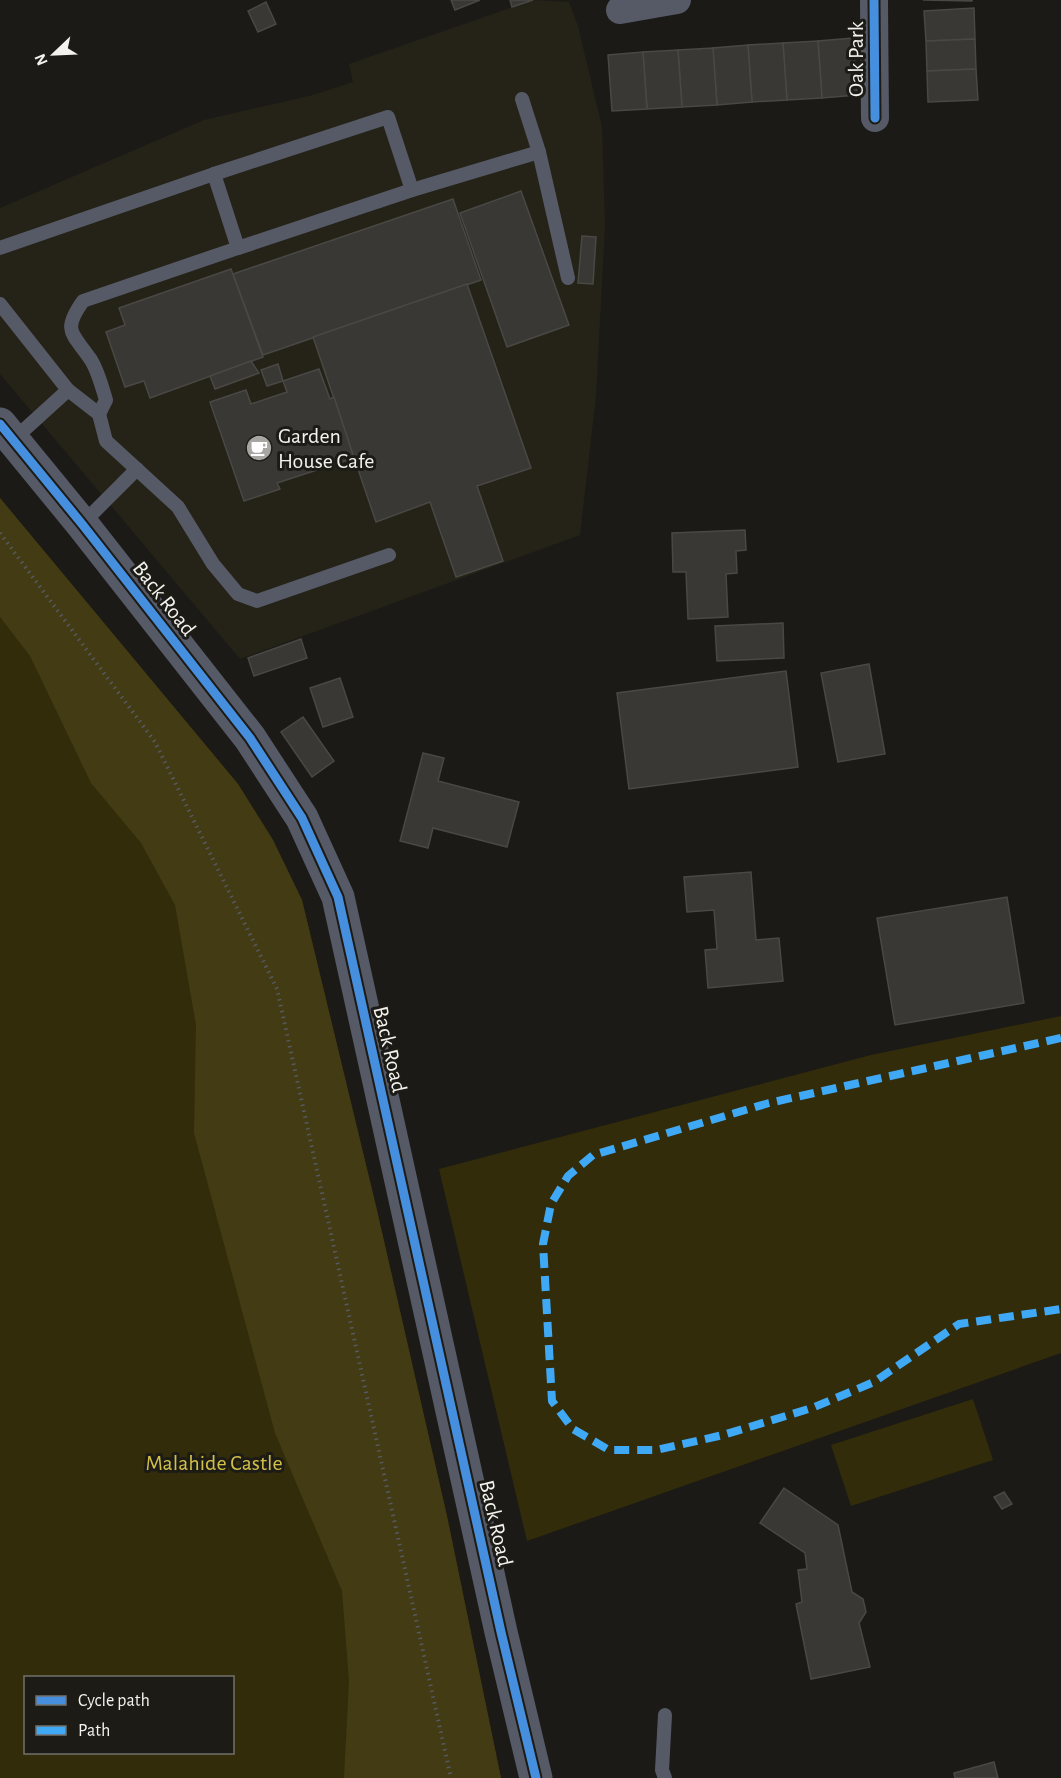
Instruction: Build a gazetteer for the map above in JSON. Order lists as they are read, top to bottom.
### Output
{
  "streets": {
    "street": ["Oak Park", "Back Road"]
  },
  "parks": ["Malahide Castle"],
  "places": {
    "cafe": ["Garden House Cafe"]
  },
  "legend": ["Cycle path", "Path"],
  "north": "bottom left"
}
